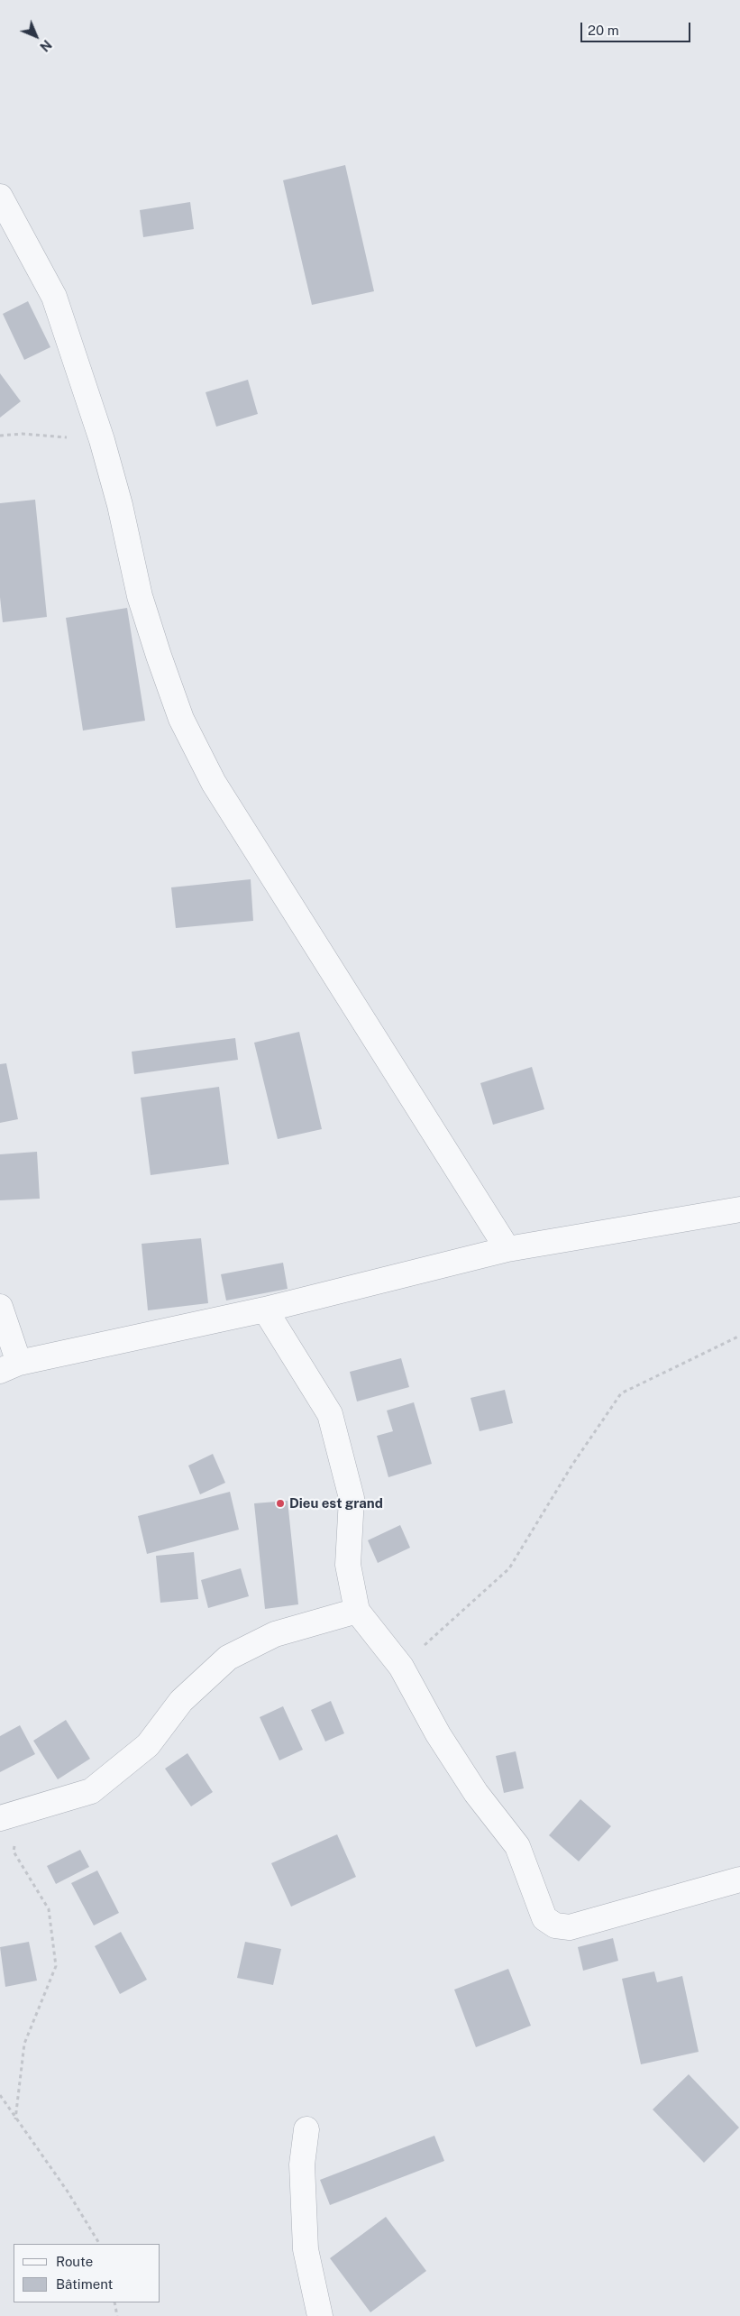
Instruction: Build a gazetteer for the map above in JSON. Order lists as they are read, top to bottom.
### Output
{
  "places": ["Dieu est grand"],
  "legend": ["Route", "Bâtiment"],
  "scale_bar": "20 m",
  "north": "bottom right"
}
